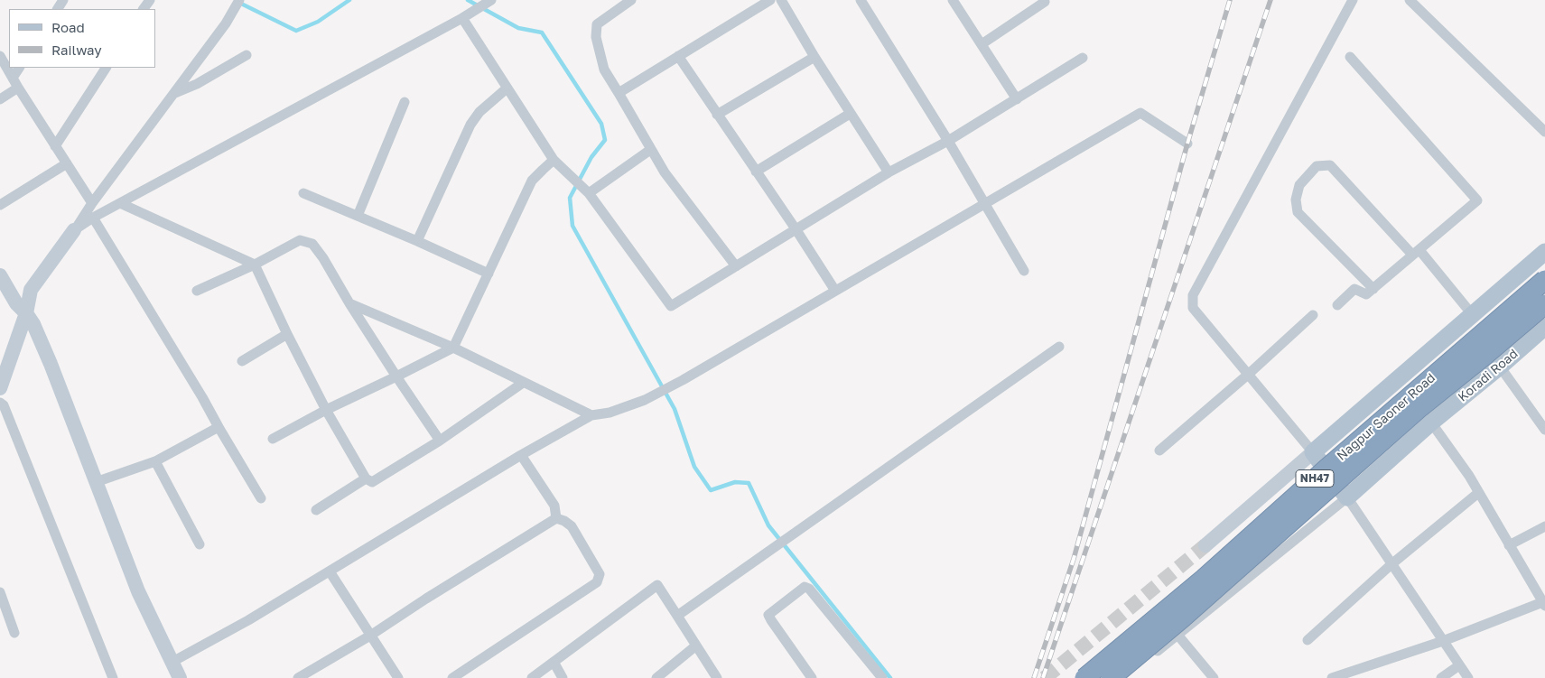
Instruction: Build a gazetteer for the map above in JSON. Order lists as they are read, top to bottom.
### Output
{
  "streets": {
    "highway": ["Nagpur Saoner Road", "NH47"],
    "main road": ["Koradi Road"]
  },
  "legend": ["Road", "Railway"]
}
